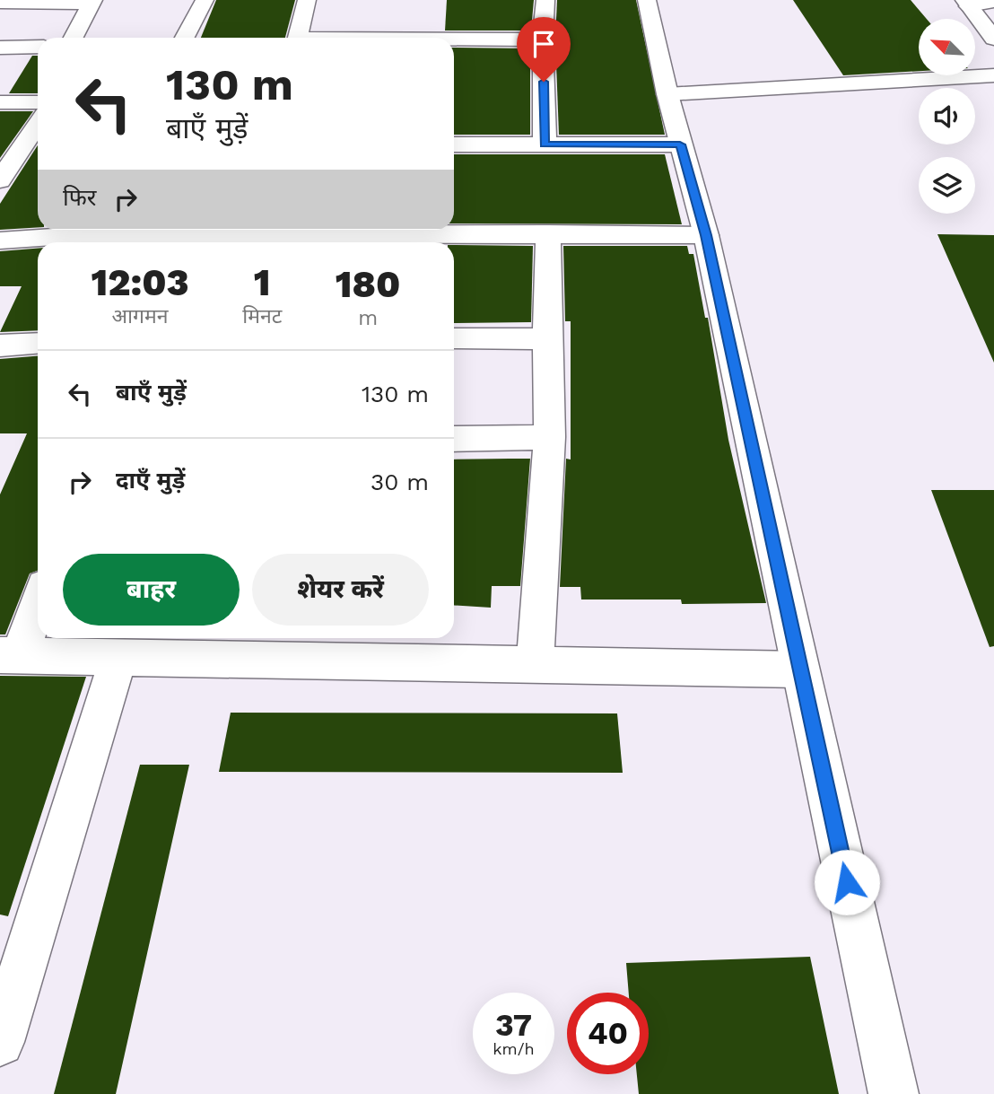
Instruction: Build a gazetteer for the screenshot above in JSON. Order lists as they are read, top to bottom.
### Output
{
  "north": "top left",
  "page": {
    "turn": ["130 m", "बाएँ मुड़ें"],
    "then": "फिर",
    "eta": [
      "12:03",
      "आगमन",
      "1",
      "मिनट",
      "180",
      "m"
    ],
    "list": [
      {
        "name": "बाएँ मुड़ें",
        "value": "130 m"
      },
      {
        "name": "दाएँ मुड़ें",
        "value": "30 m"
      }
    ],
    "buttons": ["बाहर", "शेयर करें"],
    "speed": "37 km/h",
    "limit": "40"
  }
}
